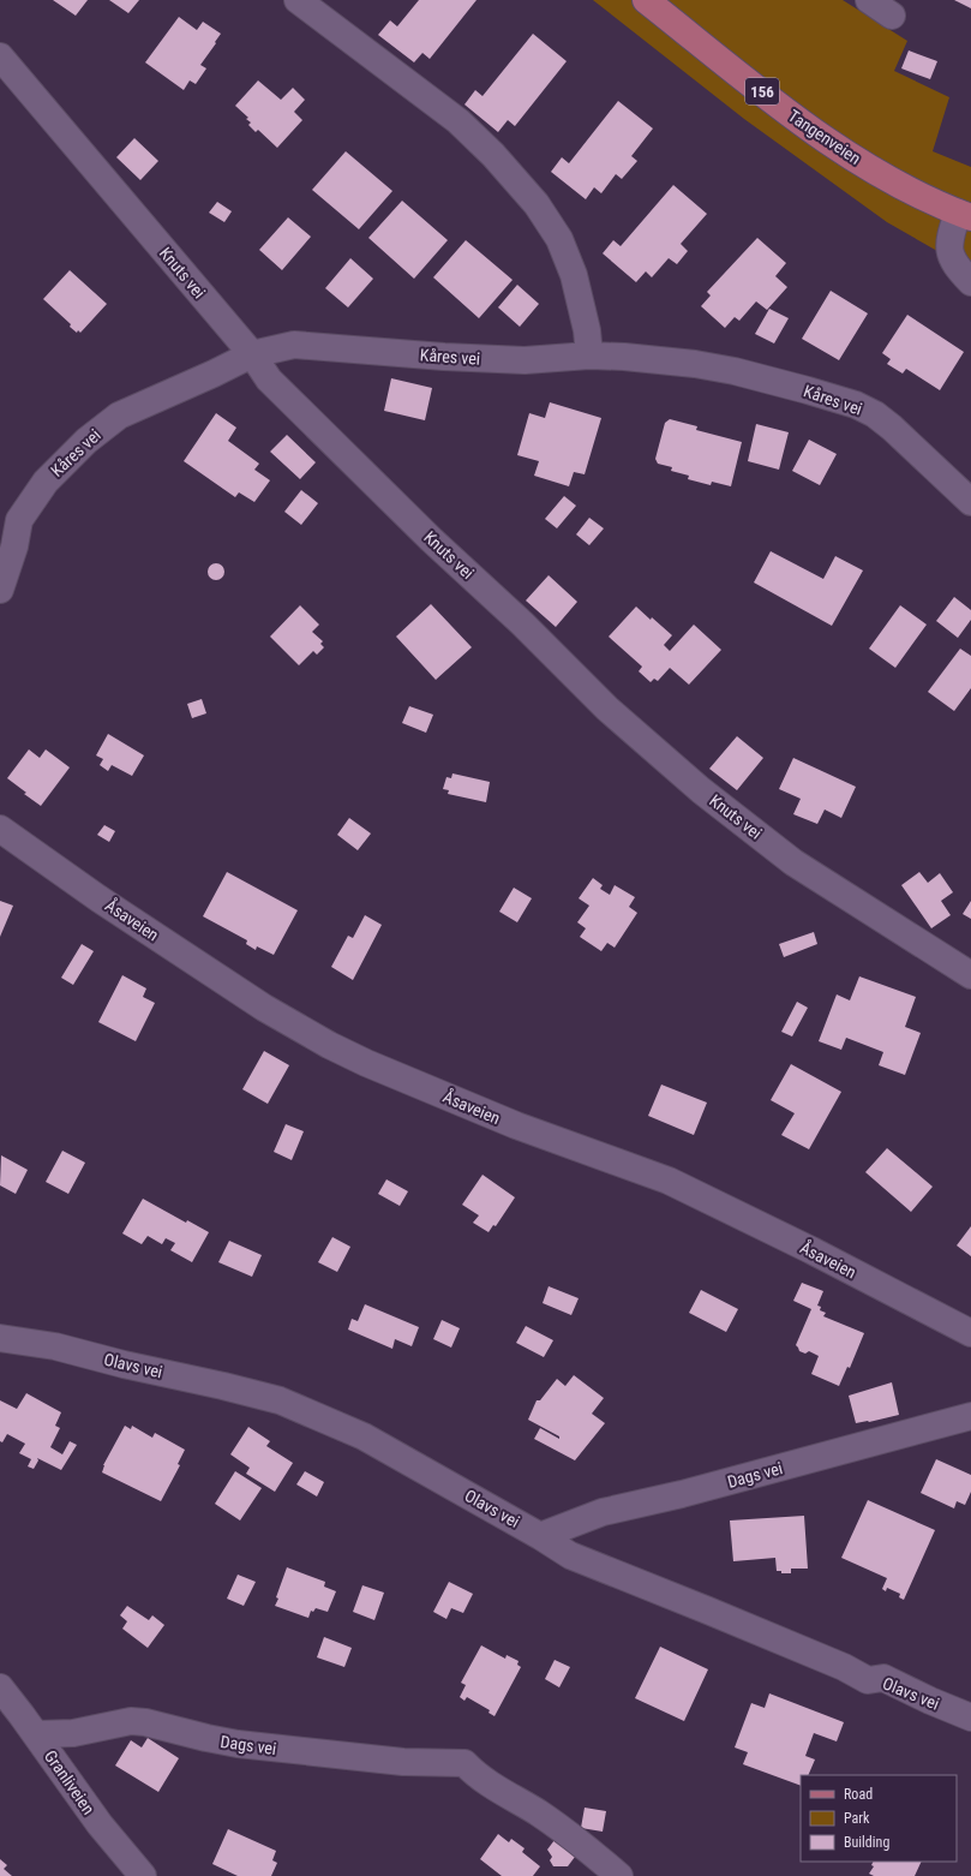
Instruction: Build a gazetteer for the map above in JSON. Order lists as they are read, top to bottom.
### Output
{
  "streets": {
    "main road": ["156", "Tangenveien"],
    "street": [
      "Knuts vei",
      "Kåres vei",
      "Åsaveien",
      "Olavs vei",
      "Dags vei",
      "Granliveien"
    ]
  },
  "crossings": [
    ["Knuts vei", "Kåres vei"],
    ["Olavs vei", "Dags vei"],
    ["Dags vei", "Granliveien"]
  ],
  "legend": ["Road", "Park", "Building"]
}
